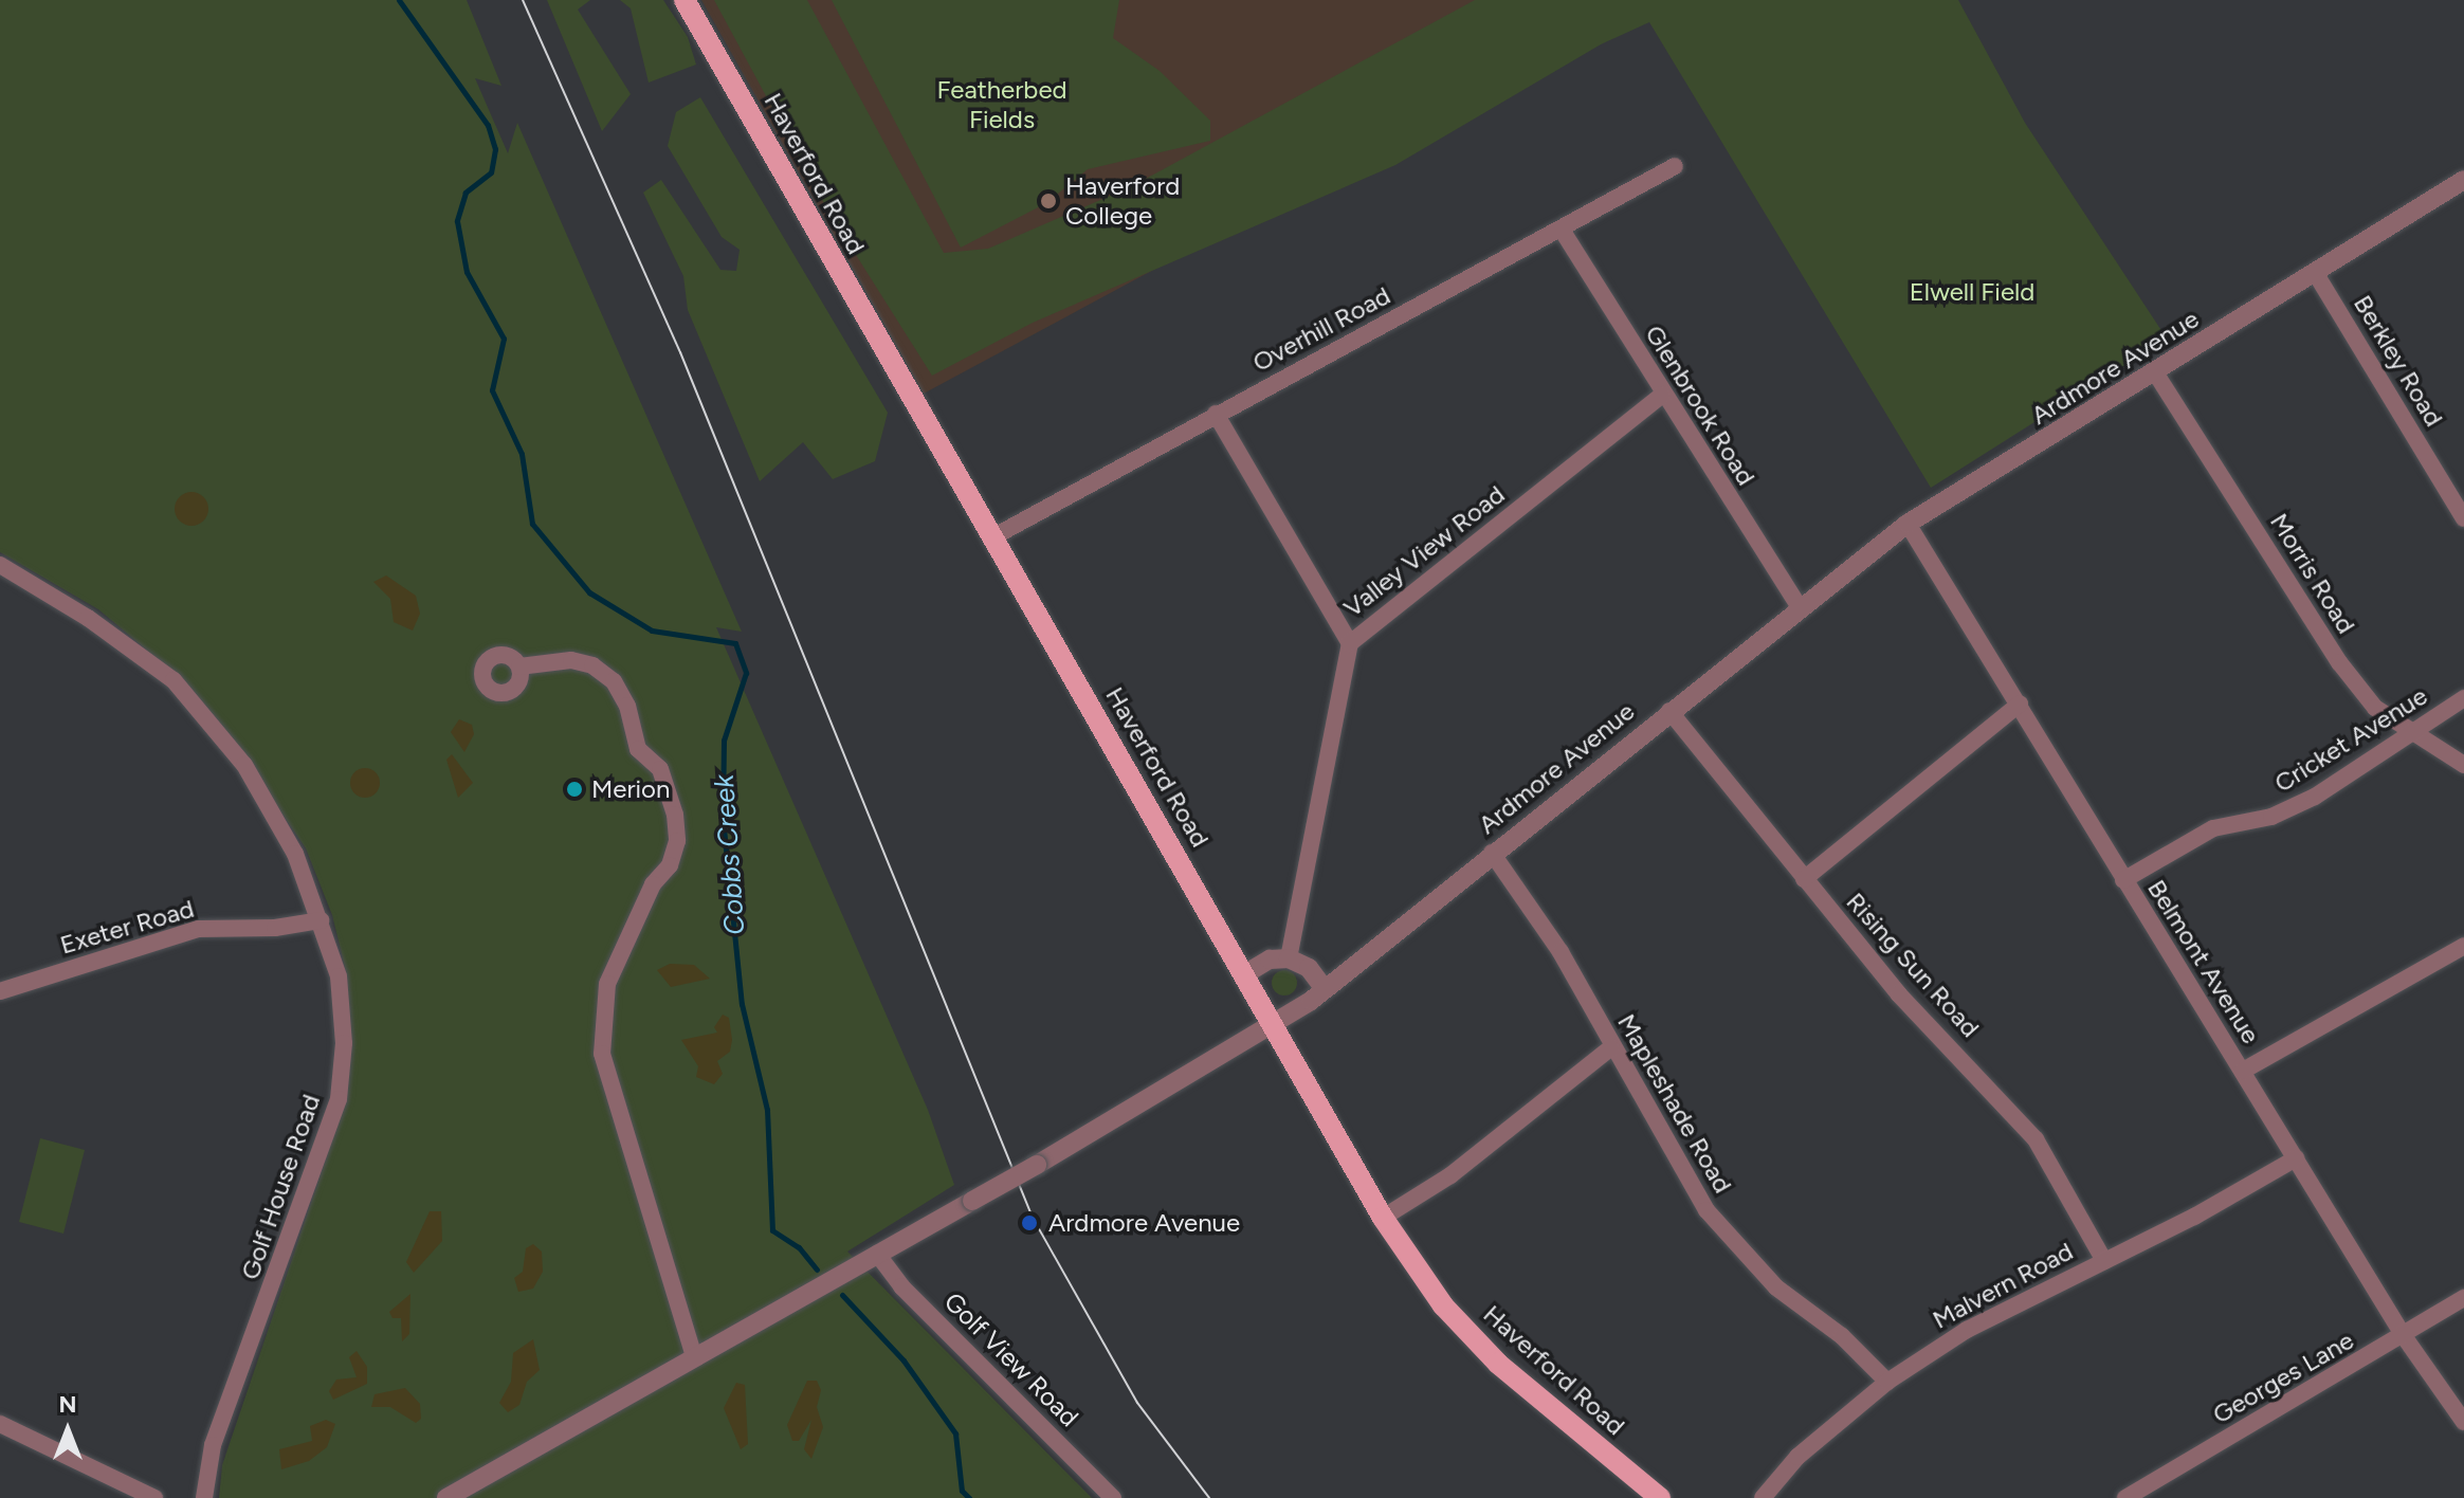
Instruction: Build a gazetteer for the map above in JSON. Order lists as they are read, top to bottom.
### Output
{
  "streets": {
    "main road": ["Haverford Road"],
    "street": [
      "Overhill Road",
      "Berkley Road",
      "Ardmore Avenue",
      "Glenbrook Road",
      "Valley View Road",
      "Morris Road",
      "Cricket Avenue",
      "Exeter Road",
      "Belmont Avenue",
      "Rising Sun Road",
      "Mapleshade Road",
      "Golf House Road",
      "Malvern Road",
      "Golf View Road",
      "Georges Lane"
    ]
  },
  "crossings": [
    ["Haverford Road", "Overhill Road"],
    ["Haverford Road", "Ardmore Avenue"],
    ["Overhill Road", "Glenbrook Road"],
    ["Berkley Road", "Ardmore Avenue"],
    ["Ardmore Avenue", "Glenbrook Road"],
    ["Ardmore Avenue", "Morris Road"],
    ["Ardmore Avenue", "Belmont Avenue"],
    ["Ardmore Avenue", "Rising Sun Road"],
    ["Ardmore Avenue", "Mapleshade Road"],
    ["Ardmore Avenue", "Golf View Road"],
    ["Glenbrook Road", "Valley View Road"],
    ["Morris Road", "Cricket Avenue"],
    ["Cricket Avenue", "Belmont Avenue"],
    ["Exeter Road", "Golf House Road"],
    ["Belmont Avenue", "Malvern Road"],
    ["Belmont Avenue", "Georges Lane"],
    ["Rising Sun Road", "Malvern Road"],
    ["Mapleshade Road", "Malvern Road"]
  ],
  "water": ["Cobbs Creek"],
  "parks": ["Featherbed Fields", "Elwell Field"],
  "places": ["Haverford College", "Merion", "Ardmore Avenue"],
  "north": "top"
}
